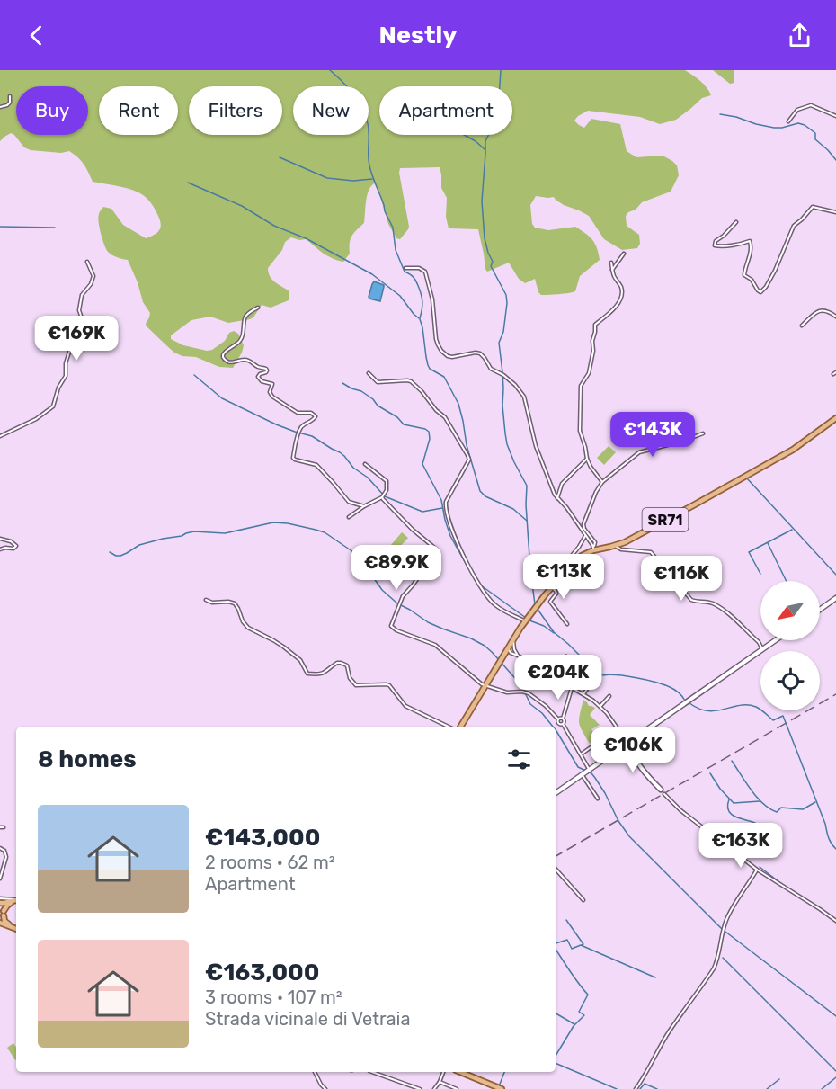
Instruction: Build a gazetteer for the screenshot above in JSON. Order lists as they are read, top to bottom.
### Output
{
  "streets": {
    "main road": ["SR71"]
  },
  "north": "bottom left",
  "page": {
    "header": "Nestly",
    "chip": [
      "Buy",
      "Rent",
      "Filters",
      "New",
      "Apartment"
    ],
    "price": [
      "€169K",
      "€143K",
      "€89.9K",
      "€113K",
      "€116K",
      "€204K",
      "€106K",
      "€163K"
    ],
    "heading": "8 homes",
    "list": [
      {
        "name": "€143,000",
        "note": "2 rooms · 62 m² · Apartment"
      },
      {
        "name": "€163,000",
        "note": "3 rooms · 107 m² · Strada vicinale di Vetraia"
      }
    ]
  }
}
